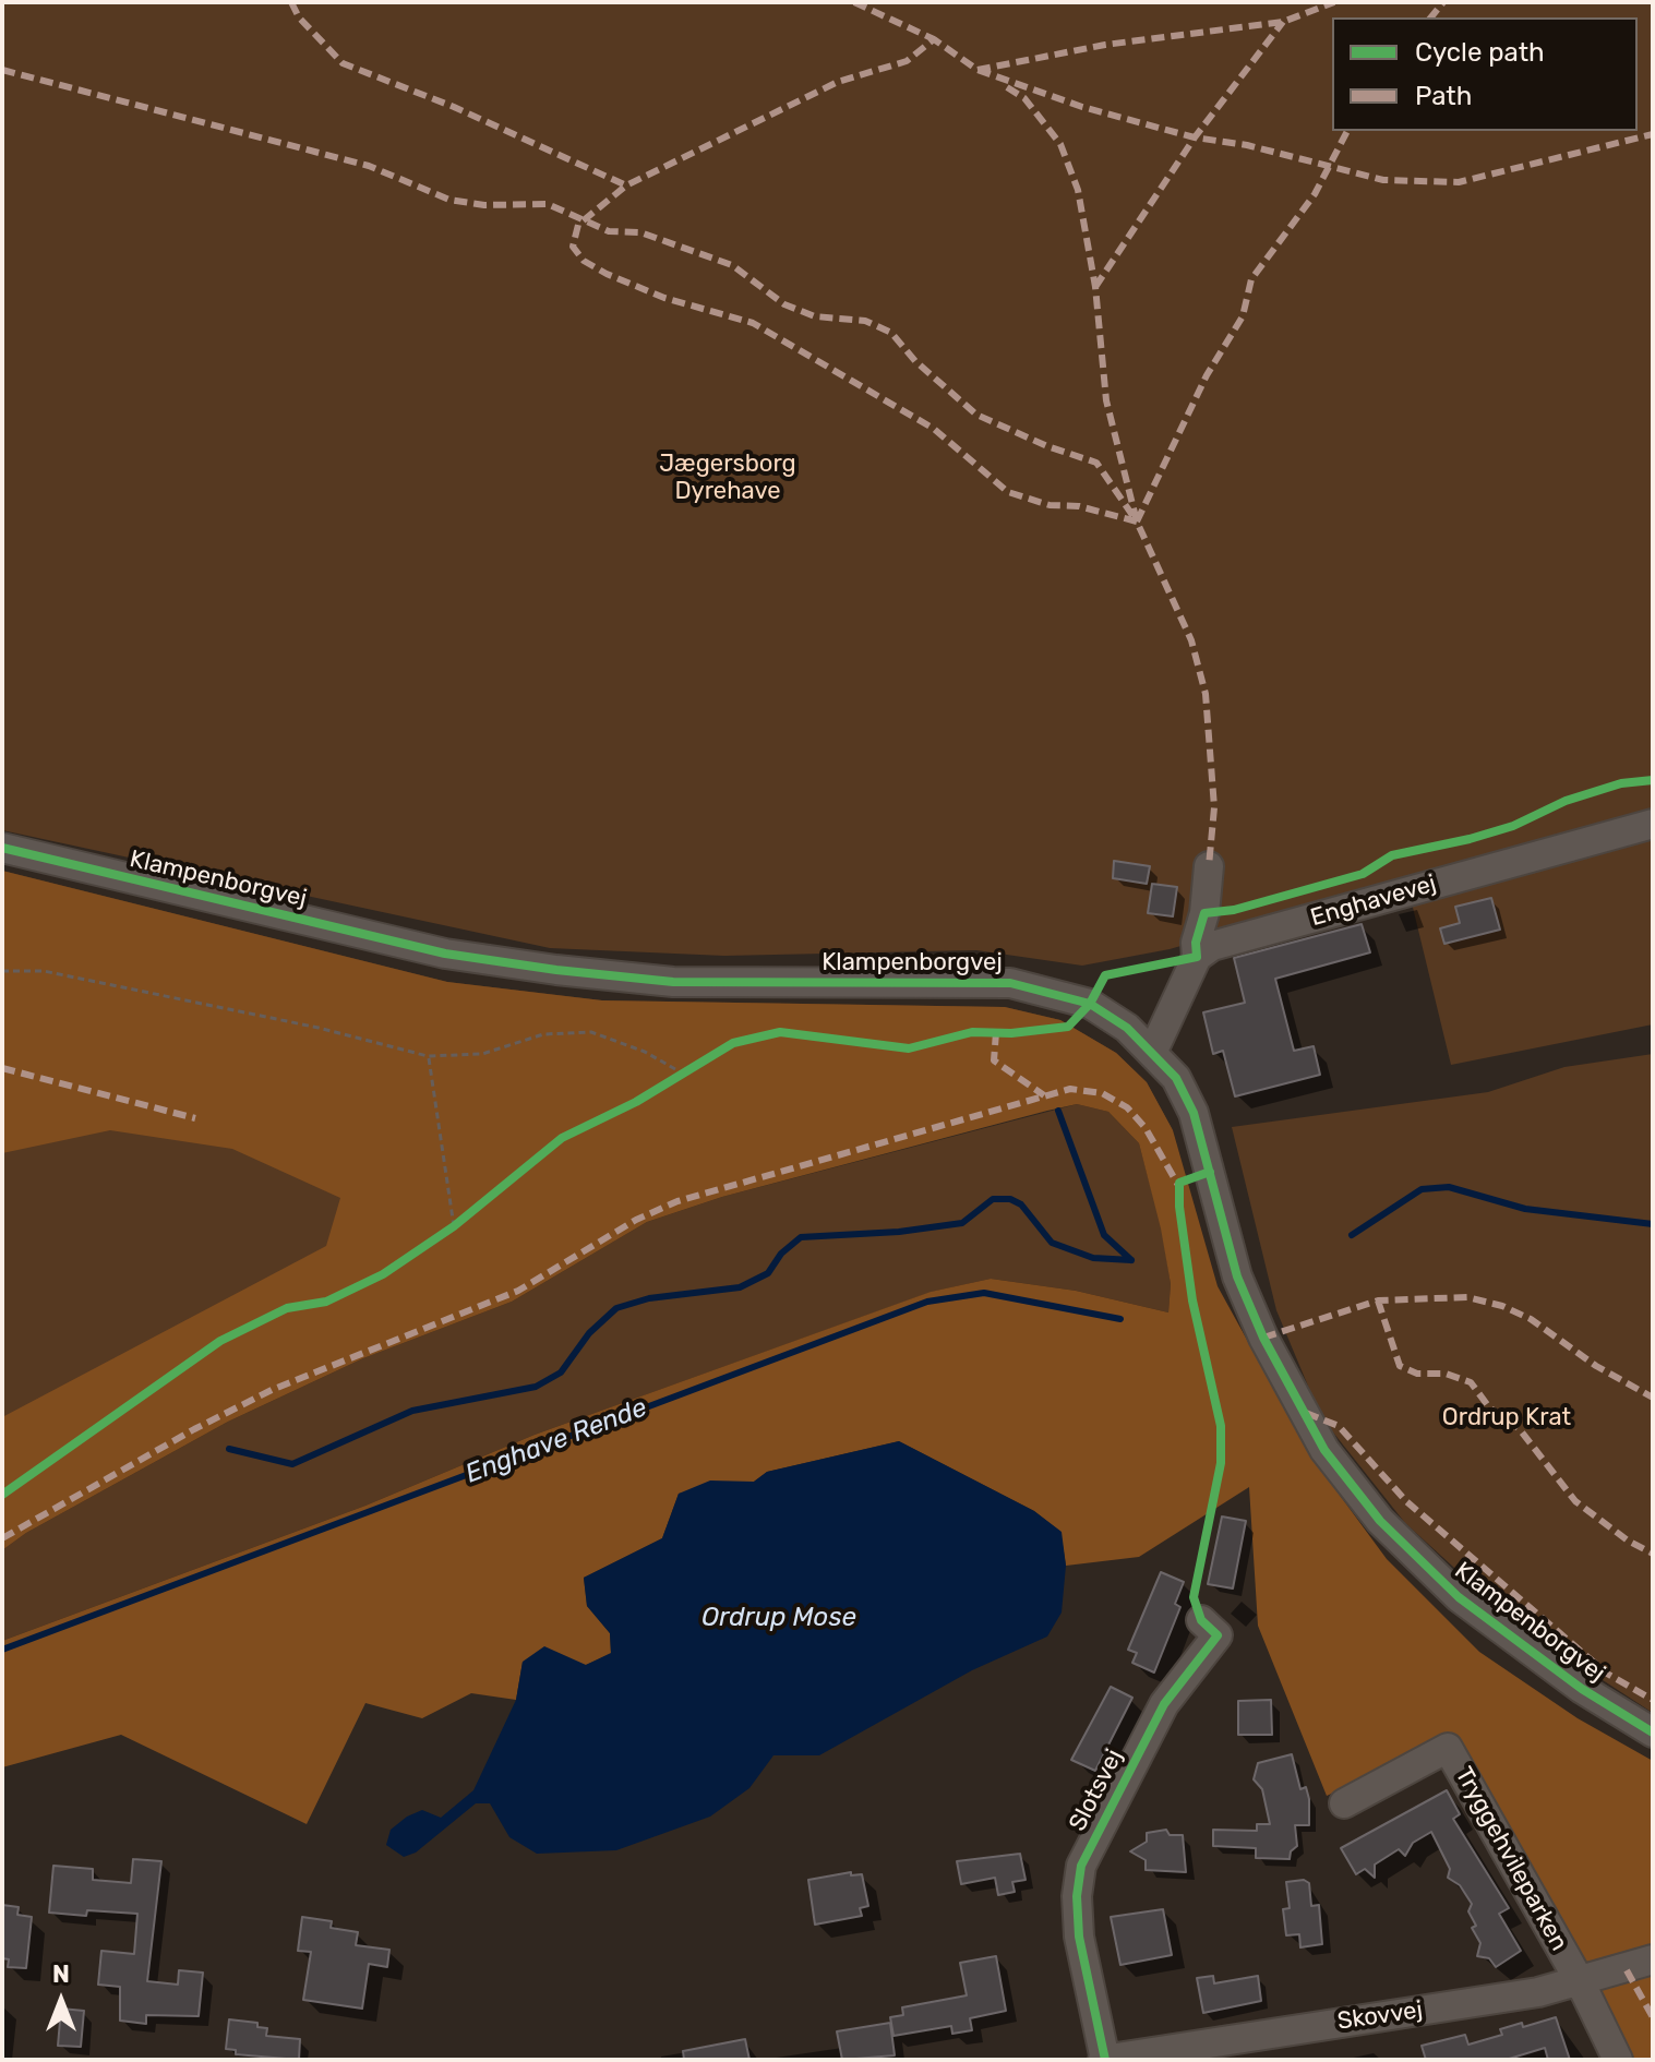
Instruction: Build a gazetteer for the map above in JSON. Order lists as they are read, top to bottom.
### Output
{
  "streets": {
    "street": [
      "Klampenborgvej",
      "Enghavevej",
      "Slotsvej",
      "Tryggehvileparken",
      "Skovvej"
    ]
  },
  "crossings": [
    ["Slotsvej", "Skovvej"],
    ["Tryggehvileparken", "Skovvej"]
  ],
  "water": ["Enghave Rende", "Ordrup Mose"],
  "parks": ["Jægersborg Dyrehave", "Ordrup Krat"],
  "legend": ["Cycle path", "Path"],
  "north": "top"
}
